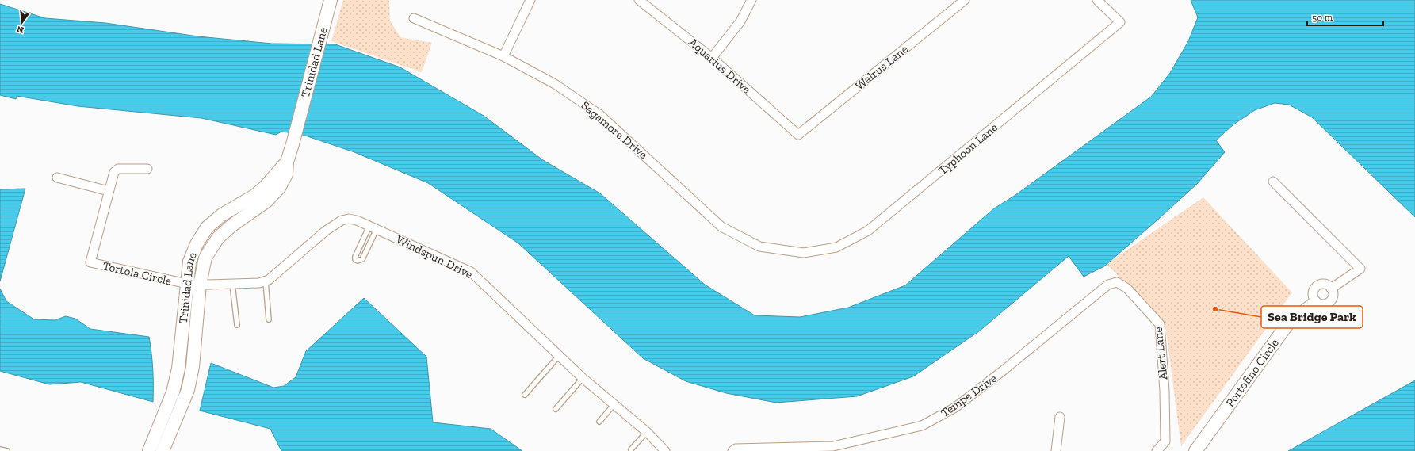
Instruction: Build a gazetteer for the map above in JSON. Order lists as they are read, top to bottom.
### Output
{
  "streets": {
    "street": [
      "Trinidad Lane",
      "Aquarius Drive",
      "Walrus Lane",
      "Sagamore Drive",
      "Typhoon Lane",
      "Windspun Drive",
      "Tortola Circle",
      "Alert Lane",
      "Portofino Circle",
      "Tempe Drive"
    ]
  },
  "crossings": [
    ["Trinidad Lane", "Tortola Circle"],
    ["Aquarius Drive", "Walrus Lane"],
    ["Sagamore Drive", "Typhoon Lane"],
    ["Alert Lane", "Tempe Drive"]
  ],
  "places": ["Sea Bridge Park"],
  "scale_bar": "50 m",
  "north": "bottom"
}
